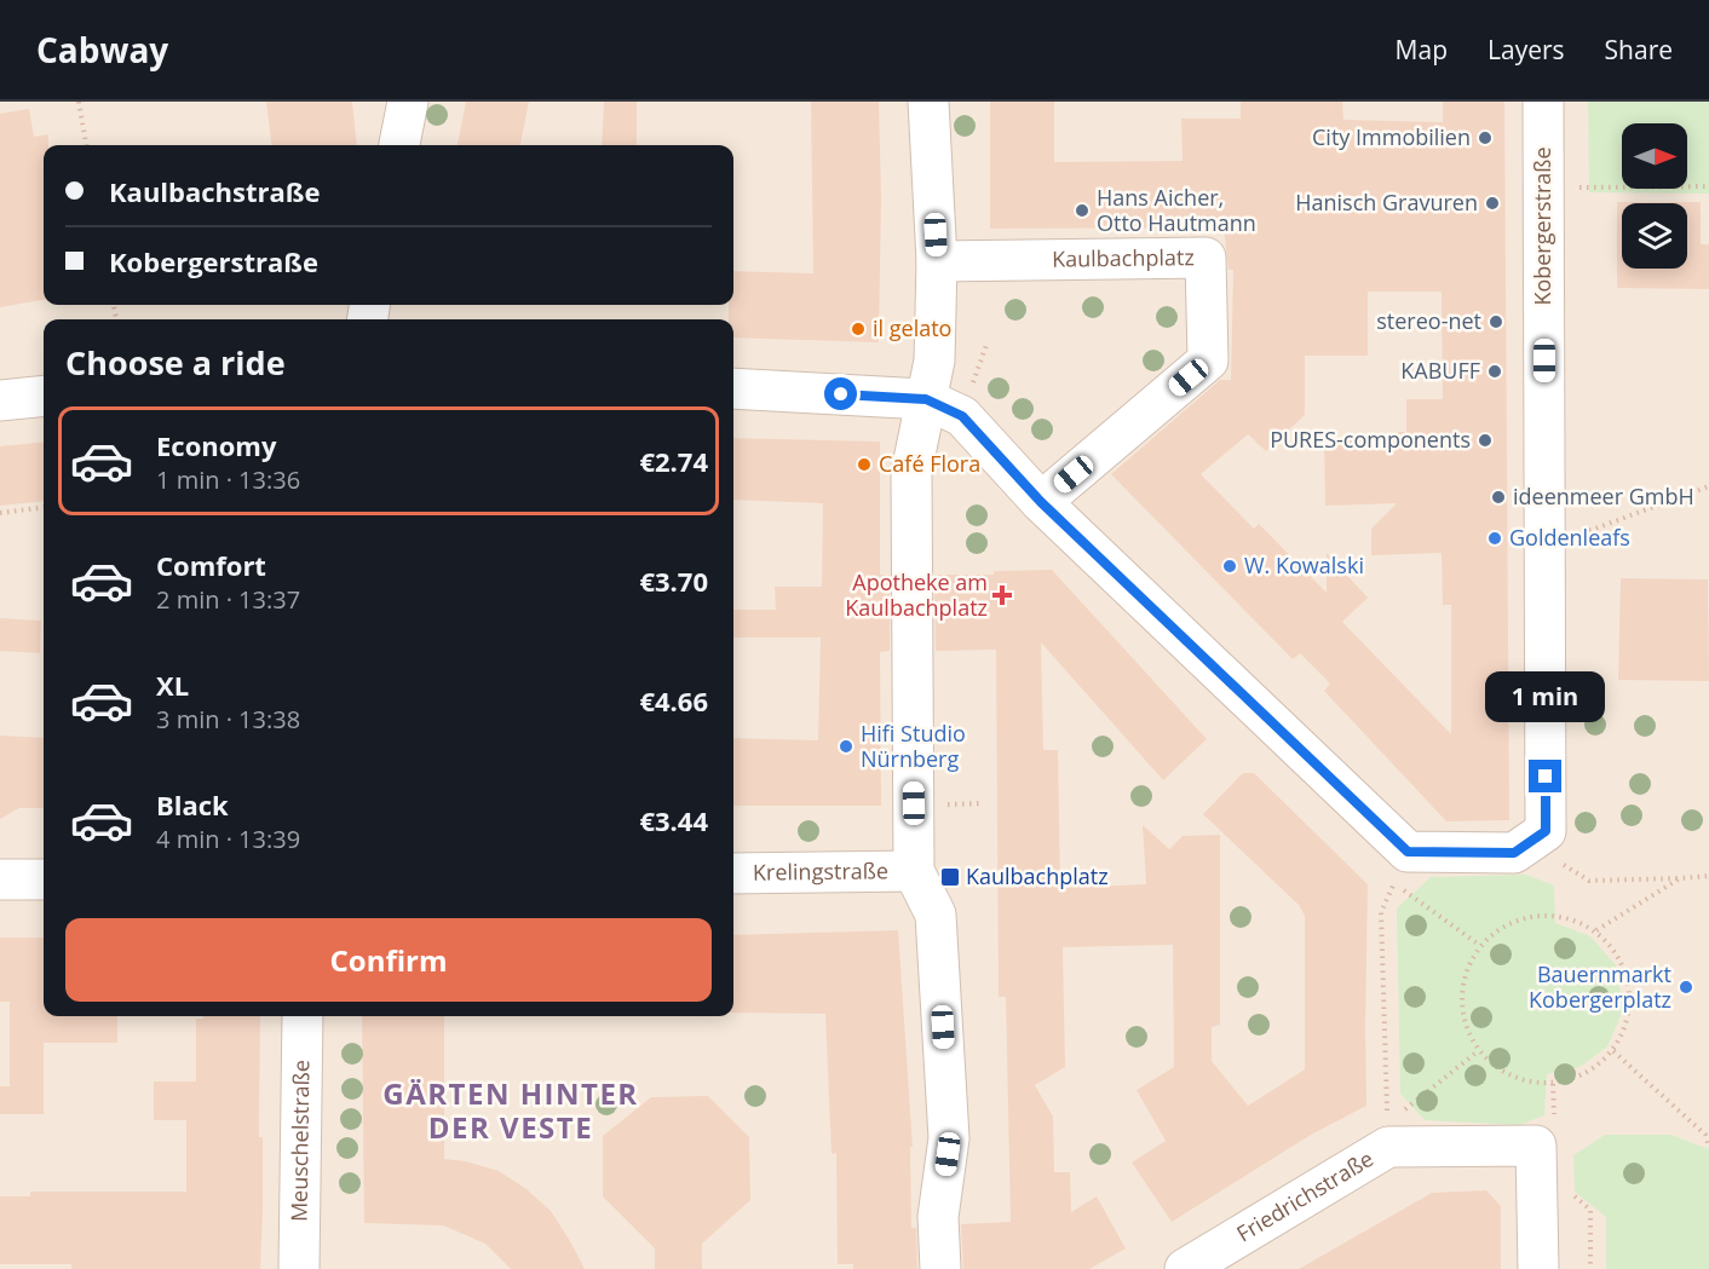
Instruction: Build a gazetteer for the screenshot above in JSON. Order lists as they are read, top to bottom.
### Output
{
  "streets": {
    "street": [
      "Kobergerstraße",
      "Kaulbachplatz",
      "Krelingstraße",
      "Meuschelstraße",
      "Friedrichstraße"
    ]
  },
  "districts": ["GÄRTEN HINTER DER VESTE"],
  "places": {
    "other": [
      "City Immobilien",
      "Hanisch Gravuren",
      "Hans Aicher, Otto Hautmann",
      "stereo-net",
      "il gelato",
      "KABUFF",
      "PURES-components",
      "Café Flora",
      "ideenmeer GmbH",
      "Goldenleafs",
      "W. Kowalski",
      "Hifi Studio Nürnberg",
      "Bauernmarkt Kobergerplatz"
    ],
    "health": ["Apotheke am Kaulbachplatz"],
    "transit": ["Kaulbachplatz"]
  },
  "north": "right",
  "page": {
    "header": "Cabway",
    "nav": ["Map", "Layers", "Share"],
    "banner": ["Kaulbachstraße", "Kobergerstraße"],
    "heading": "Choose a ride",
    "list": [
      {
        "name": "Economy",
        "note": "1 min · 13:36",
        "value": "€2.74"
      },
      {
        "name": "Comfort",
        "note": "2 min · 13:37",
        "value": "€3.70"
      },
      {
        "name": "XL",
        "note": "3 min · 13:38",
        "value": "€4.66"
      },
      {
        "name": "Black",
        "note": "4 min · 13:39",
        "value": "€3.44"
      }
    ],
    "bubble": "1 min",
    "buttons": "Confirm"
  }
}
